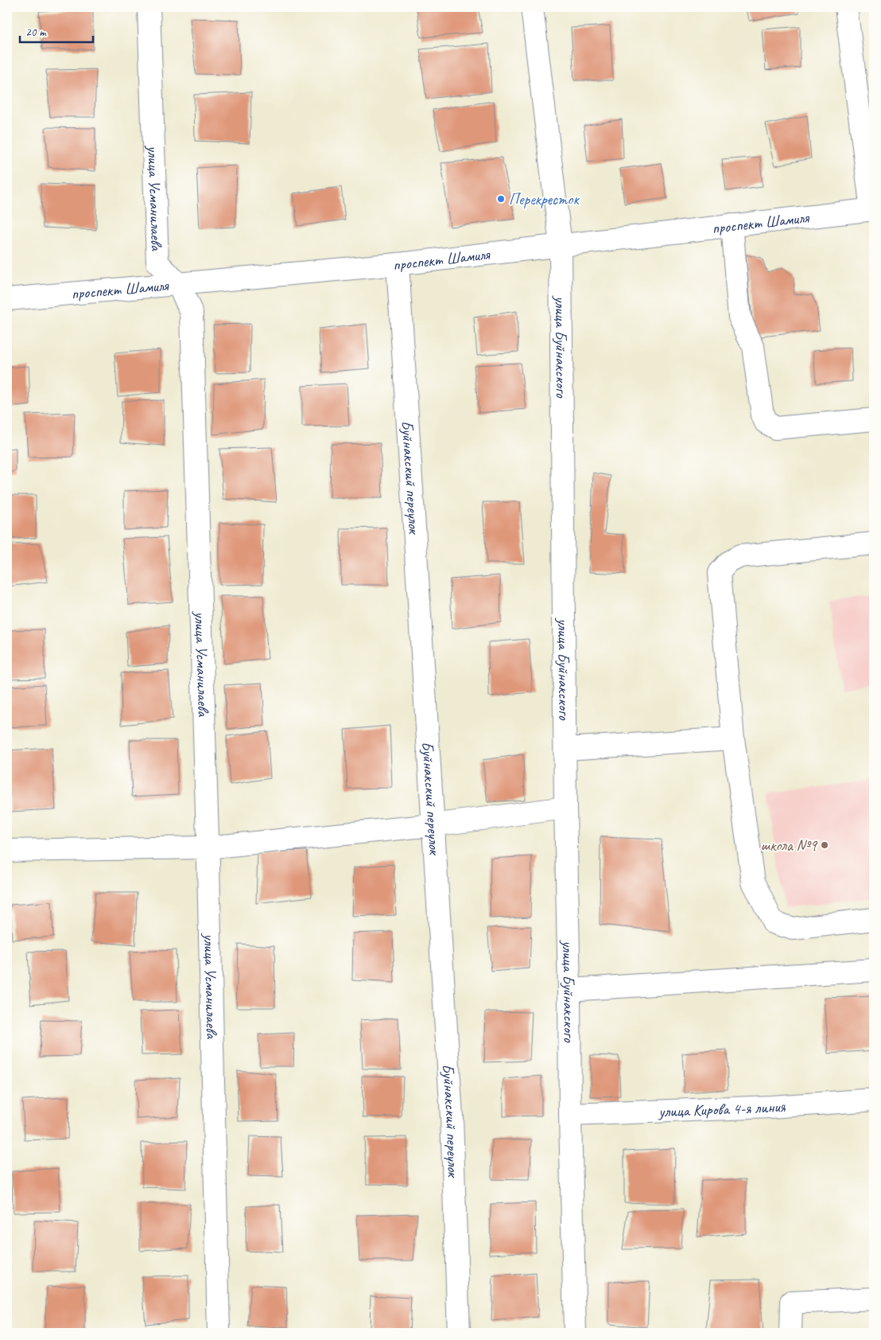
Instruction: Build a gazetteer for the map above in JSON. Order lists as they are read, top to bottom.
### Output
{
  "streets": {
    "street": [
      "улица Усманилаева",
      "проспект Шамиля",
      "улица Буйнакского",
      "Буйнакский переулок",
      "улица Кирова 4-я линия"
    ]
  },
  "crossings": [
    ["улица Усманилаева", "проспект Шамиля"],
    ["проспект Шамиля", "улица Буйнакского"],
    ["проспект Шамиля", "Буйнакский переулок"],
    ["улица Буйнакского", "улица Кирова 4-я линия"]
  ],
  "places": ["Перекресток", "школа №9"],
  "scale_bar": "20 m"
}
